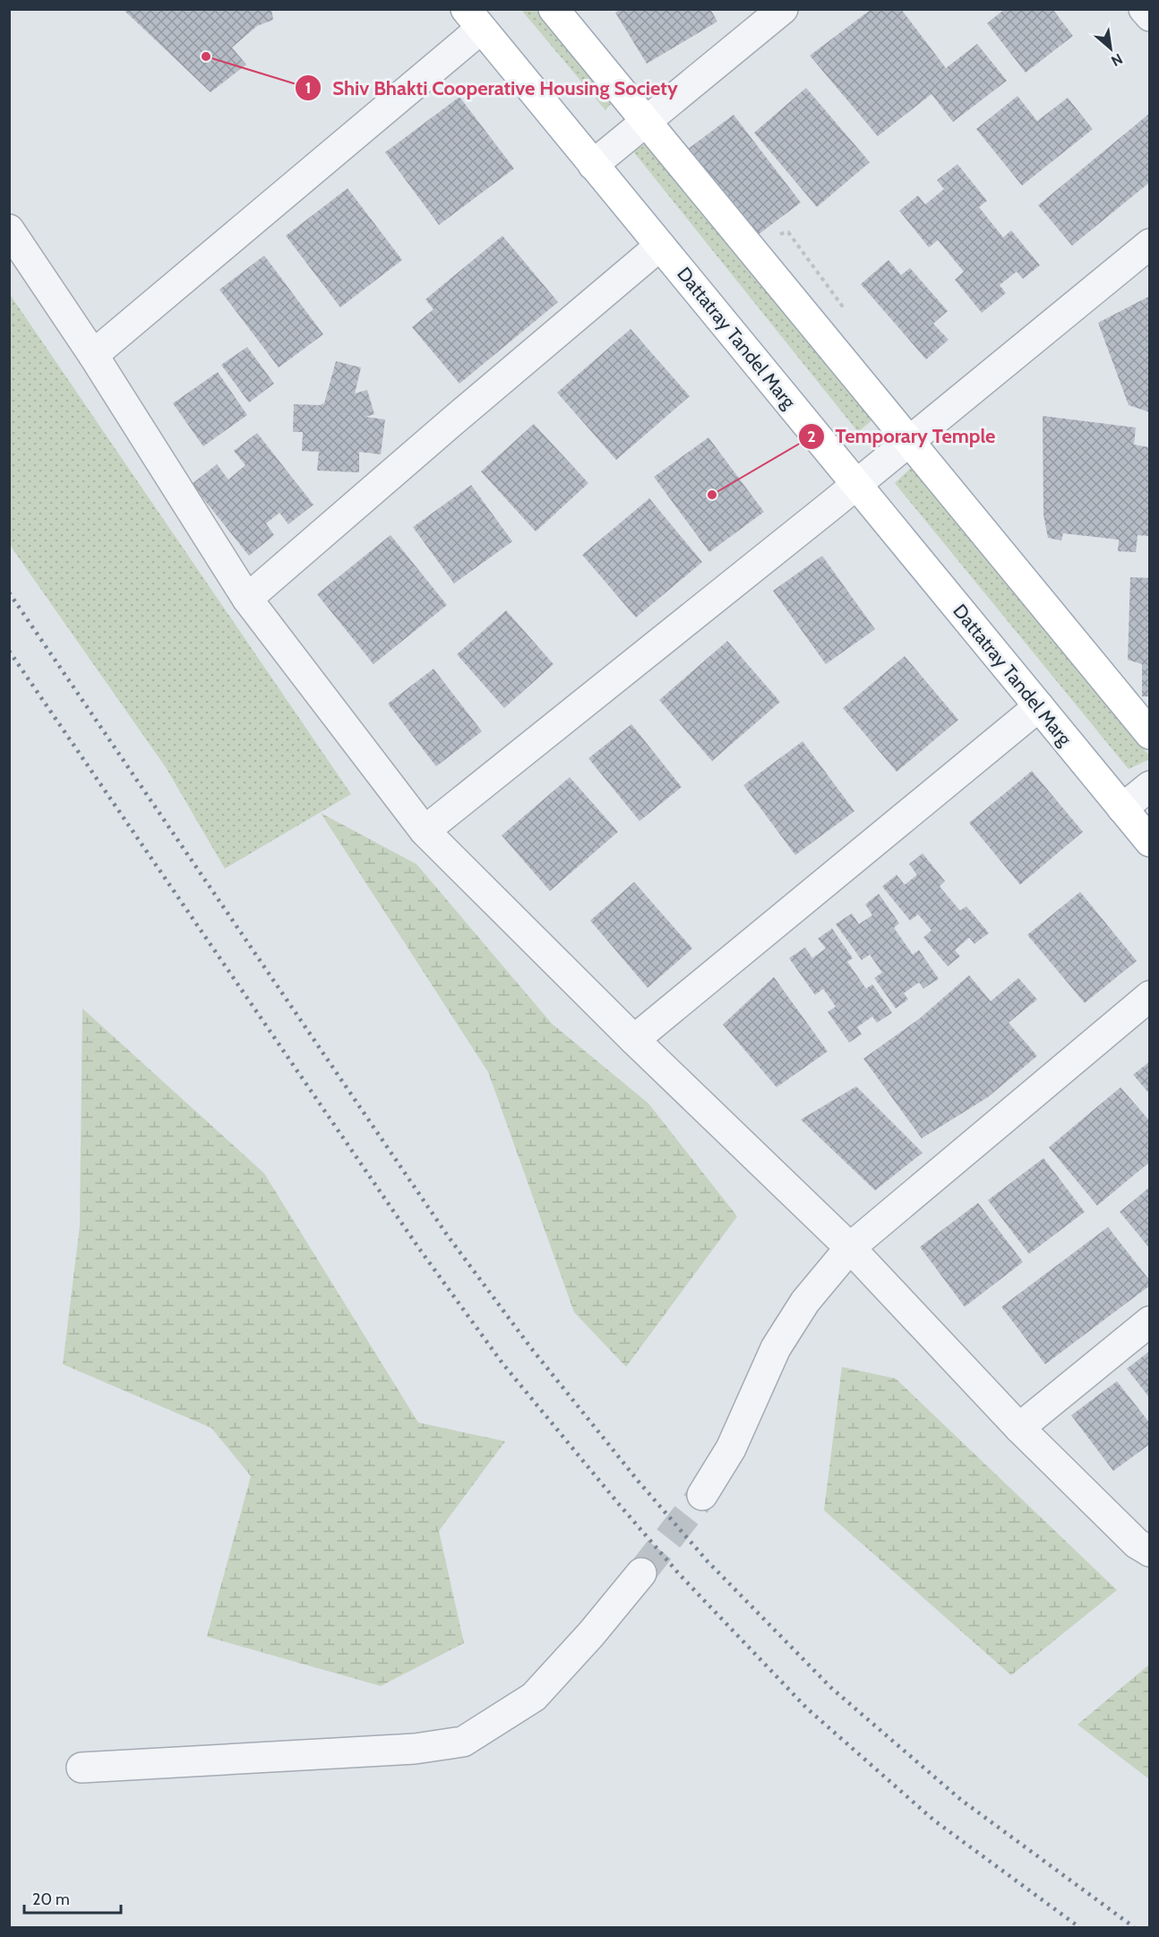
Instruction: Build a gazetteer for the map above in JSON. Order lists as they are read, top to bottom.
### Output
{
  "streets": {
    "main road": ["Dattatray Tandel Marg"]
  },
  "places": ["Shiv Bhakti Cooperative Housing Society", "Temporary Temple"],
  "scale_bar": "20 m",
  "north": "bottom right"
}
